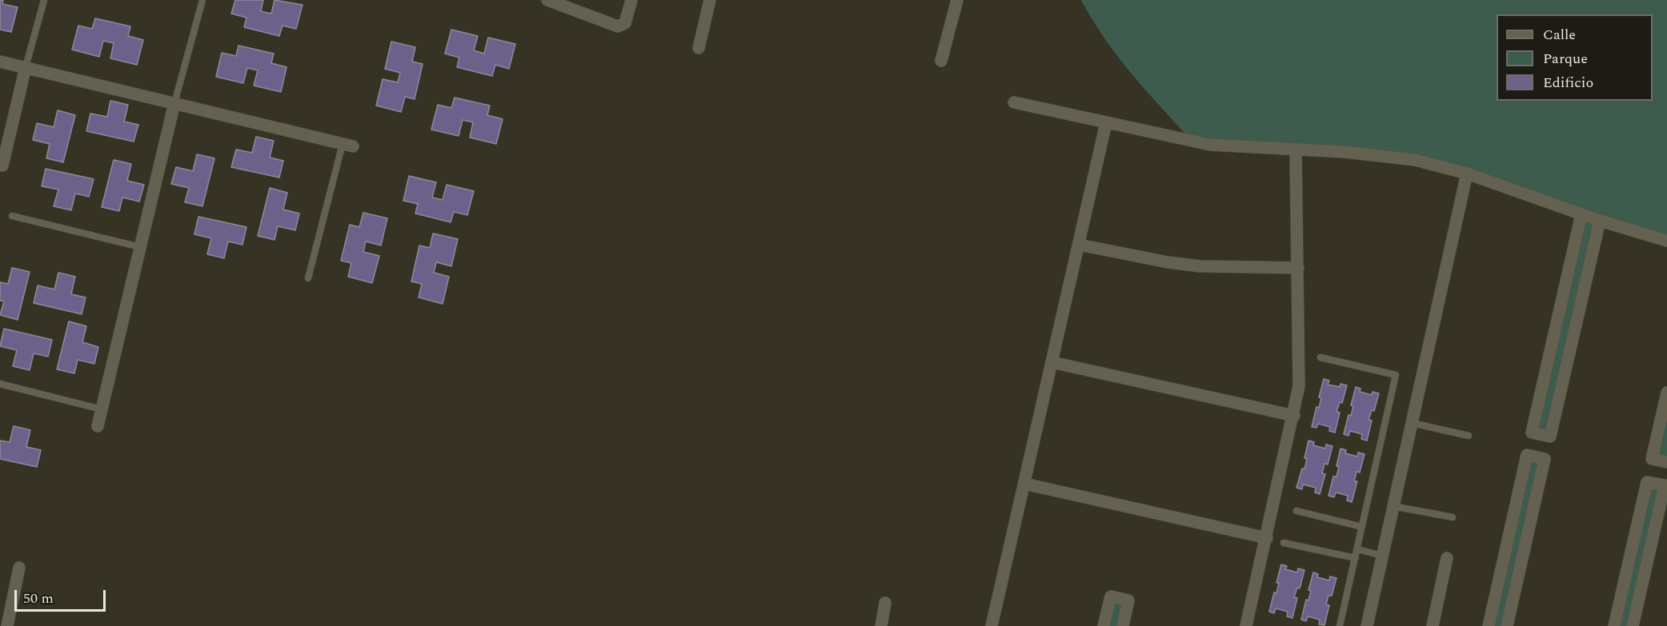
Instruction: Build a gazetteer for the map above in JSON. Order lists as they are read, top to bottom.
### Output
{
  "legend": ["Calle", "Parque", "Edificio"],
  "scale_bar": "50 m"
}
